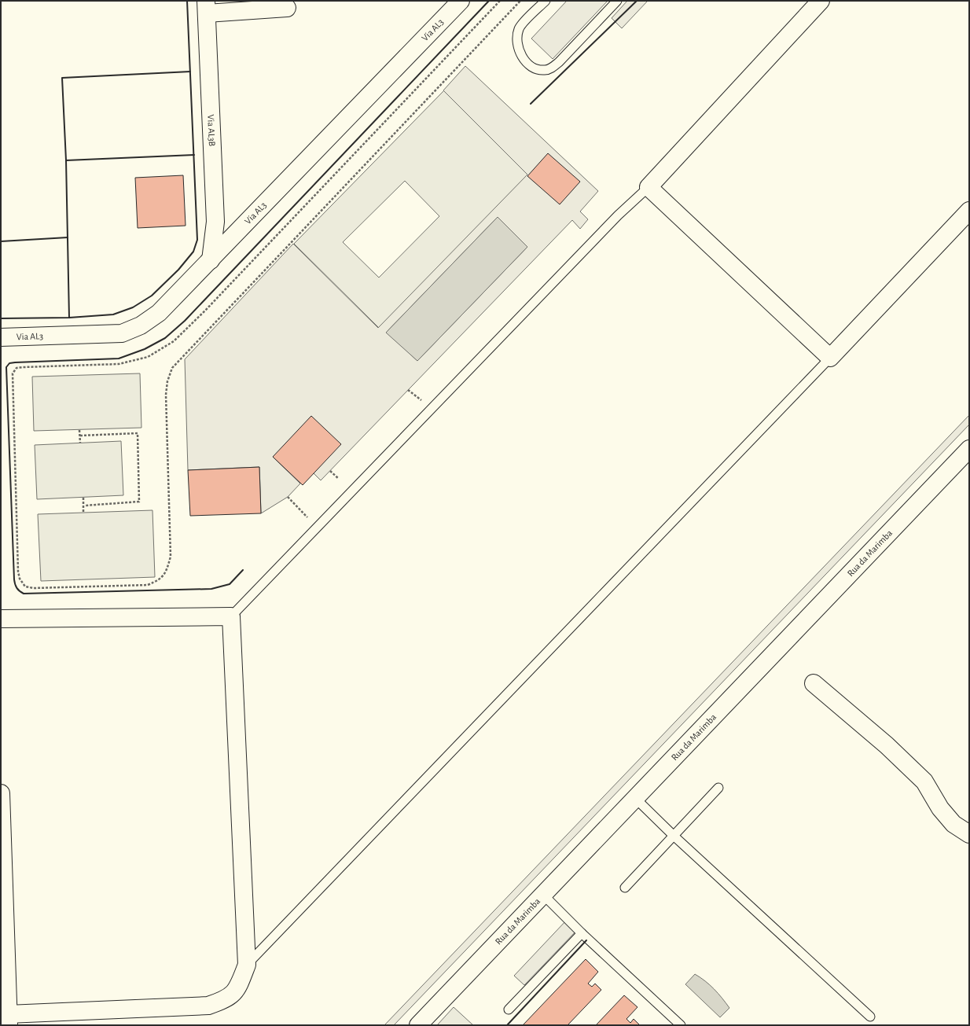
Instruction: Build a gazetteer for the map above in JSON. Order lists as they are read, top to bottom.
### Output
{
  "streets": {
    "street": ["Via AL3", "Via AL3B", "Rua da Marimba"]
  },
  "crossings": [
    ["Via AL3", "Via AL3B"]
  ]
}
